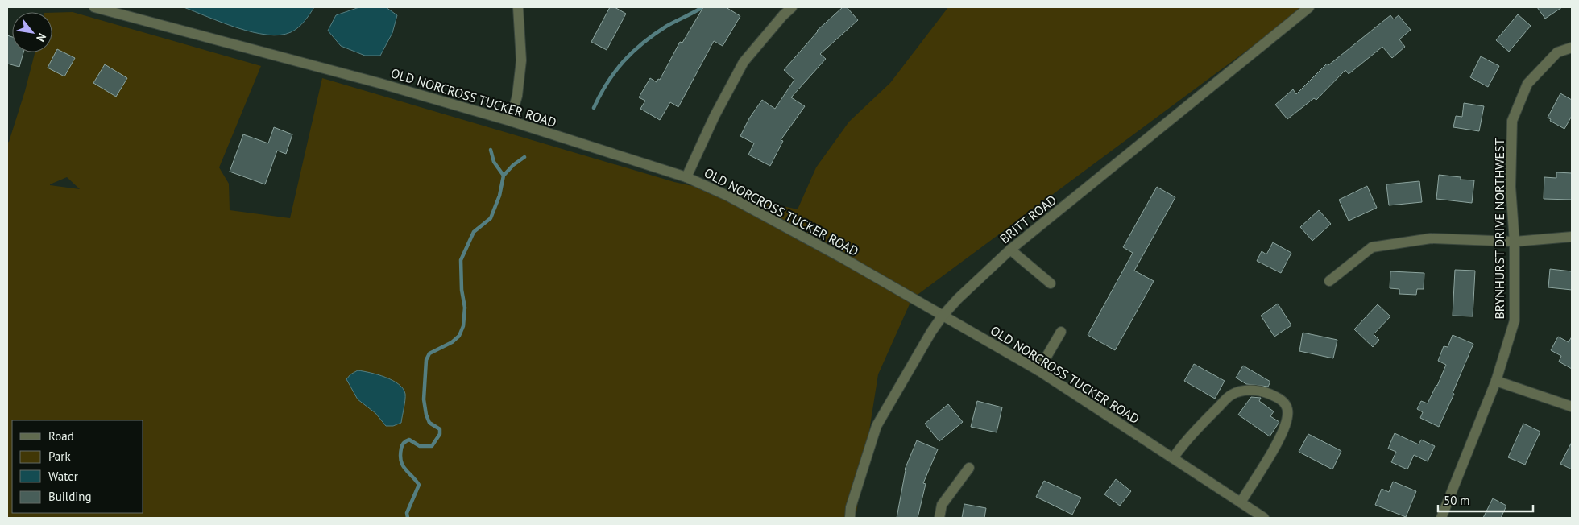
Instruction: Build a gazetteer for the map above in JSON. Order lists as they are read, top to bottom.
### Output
{
  "streets": {
    "street": ["OLD NORCROSS TUCKER ROAD", "BRITT ROAD", "BRYNHURST DRIVE NORTHWEST"]
  },
  "crossings": [
    ["OLD NORCROSS TUCKER ROAD", "BRITT ROAD"]
  ],
  "legend": [
    "Road",
    "Park",
    "Water",
    "Building"
  ],
  "scale_bar": "50 m",
  "north": "bottom right"
}
